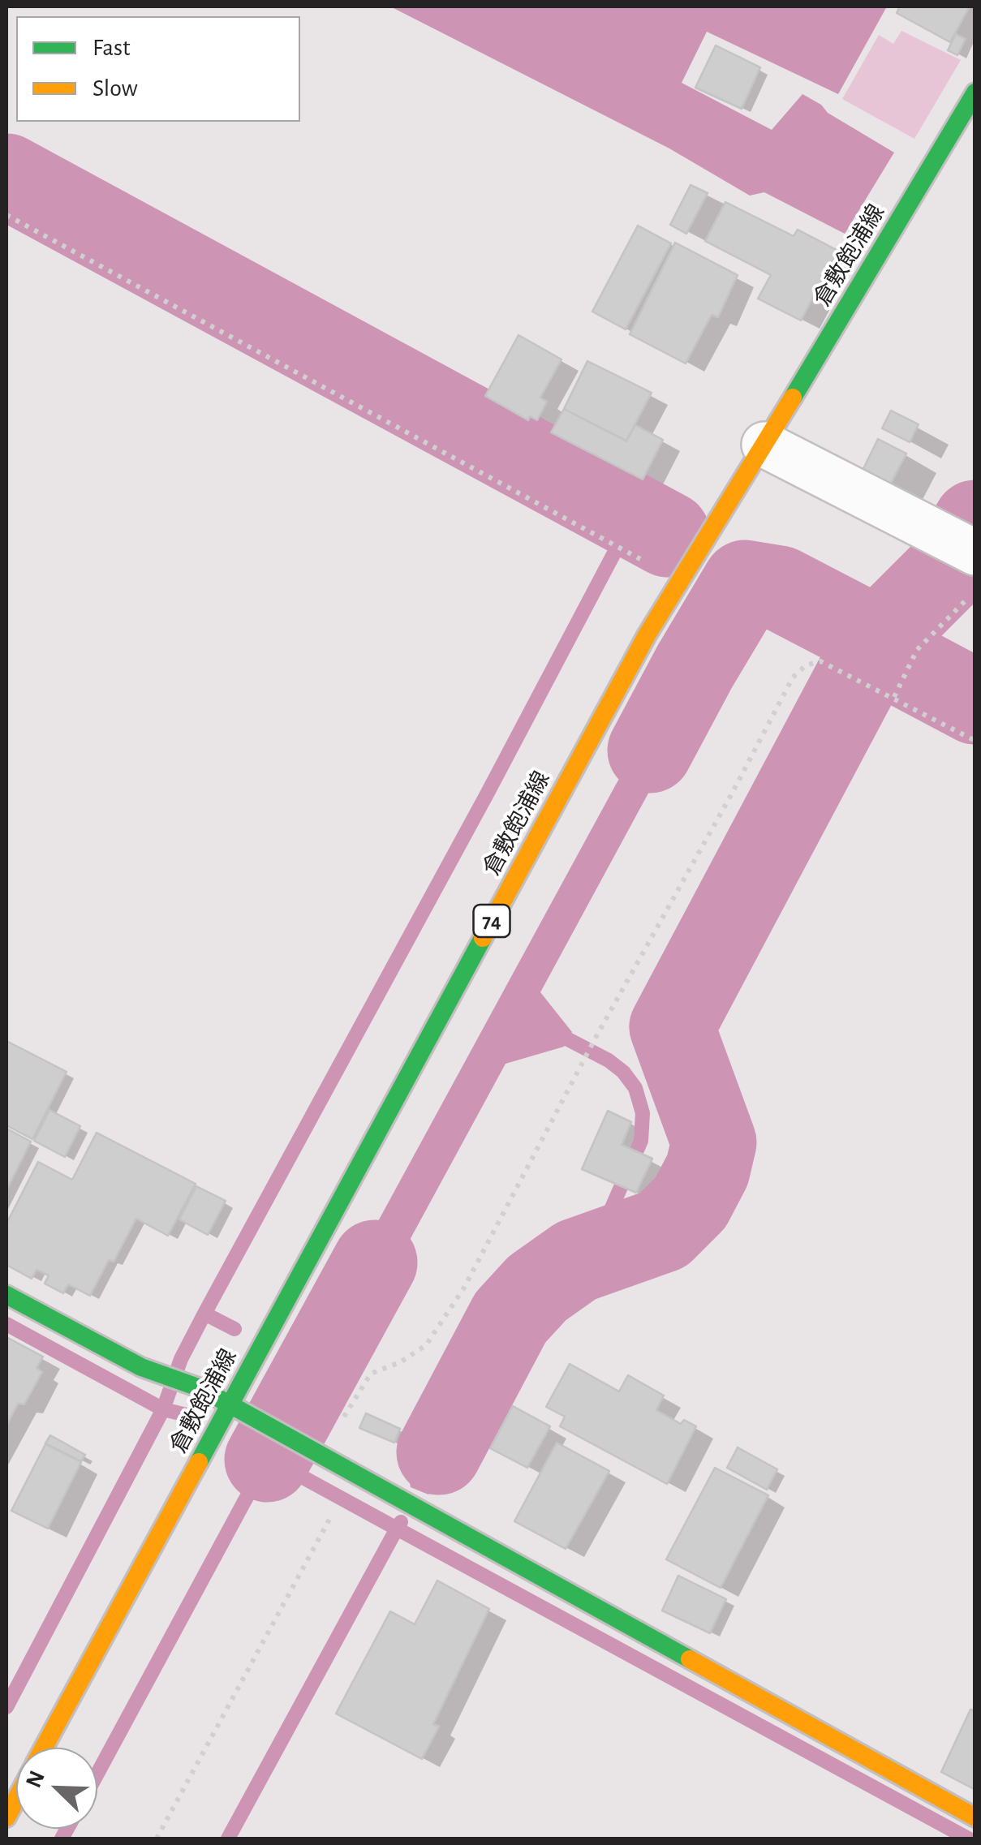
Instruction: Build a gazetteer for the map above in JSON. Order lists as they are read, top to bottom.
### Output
{
  "streets": {
    "main road": ["倉敷飽浦線", "74"]
  },
  "legend": ["Fast", "Slow"],
  "north": "top left"
}
